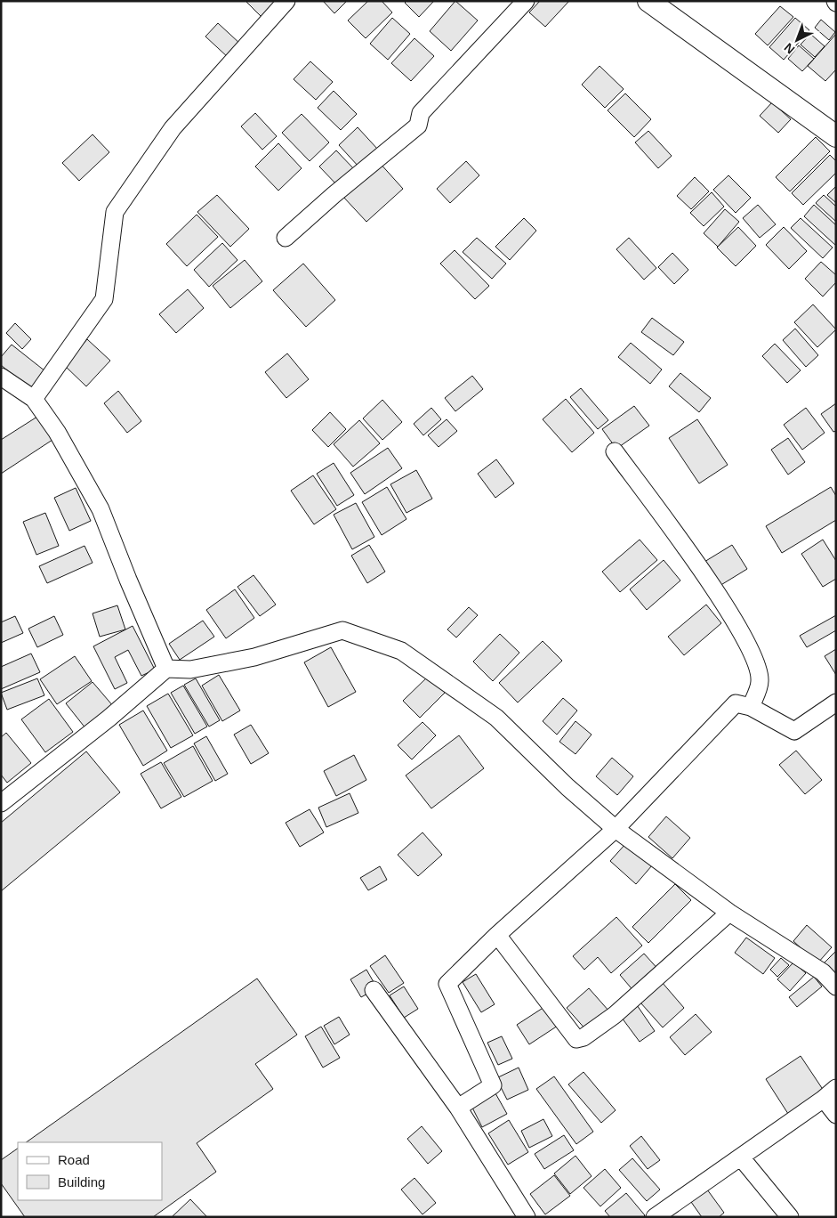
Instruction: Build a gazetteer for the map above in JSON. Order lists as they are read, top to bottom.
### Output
{
  "legend": ["Road", "Building"],
  "north": "bottom left"
}
